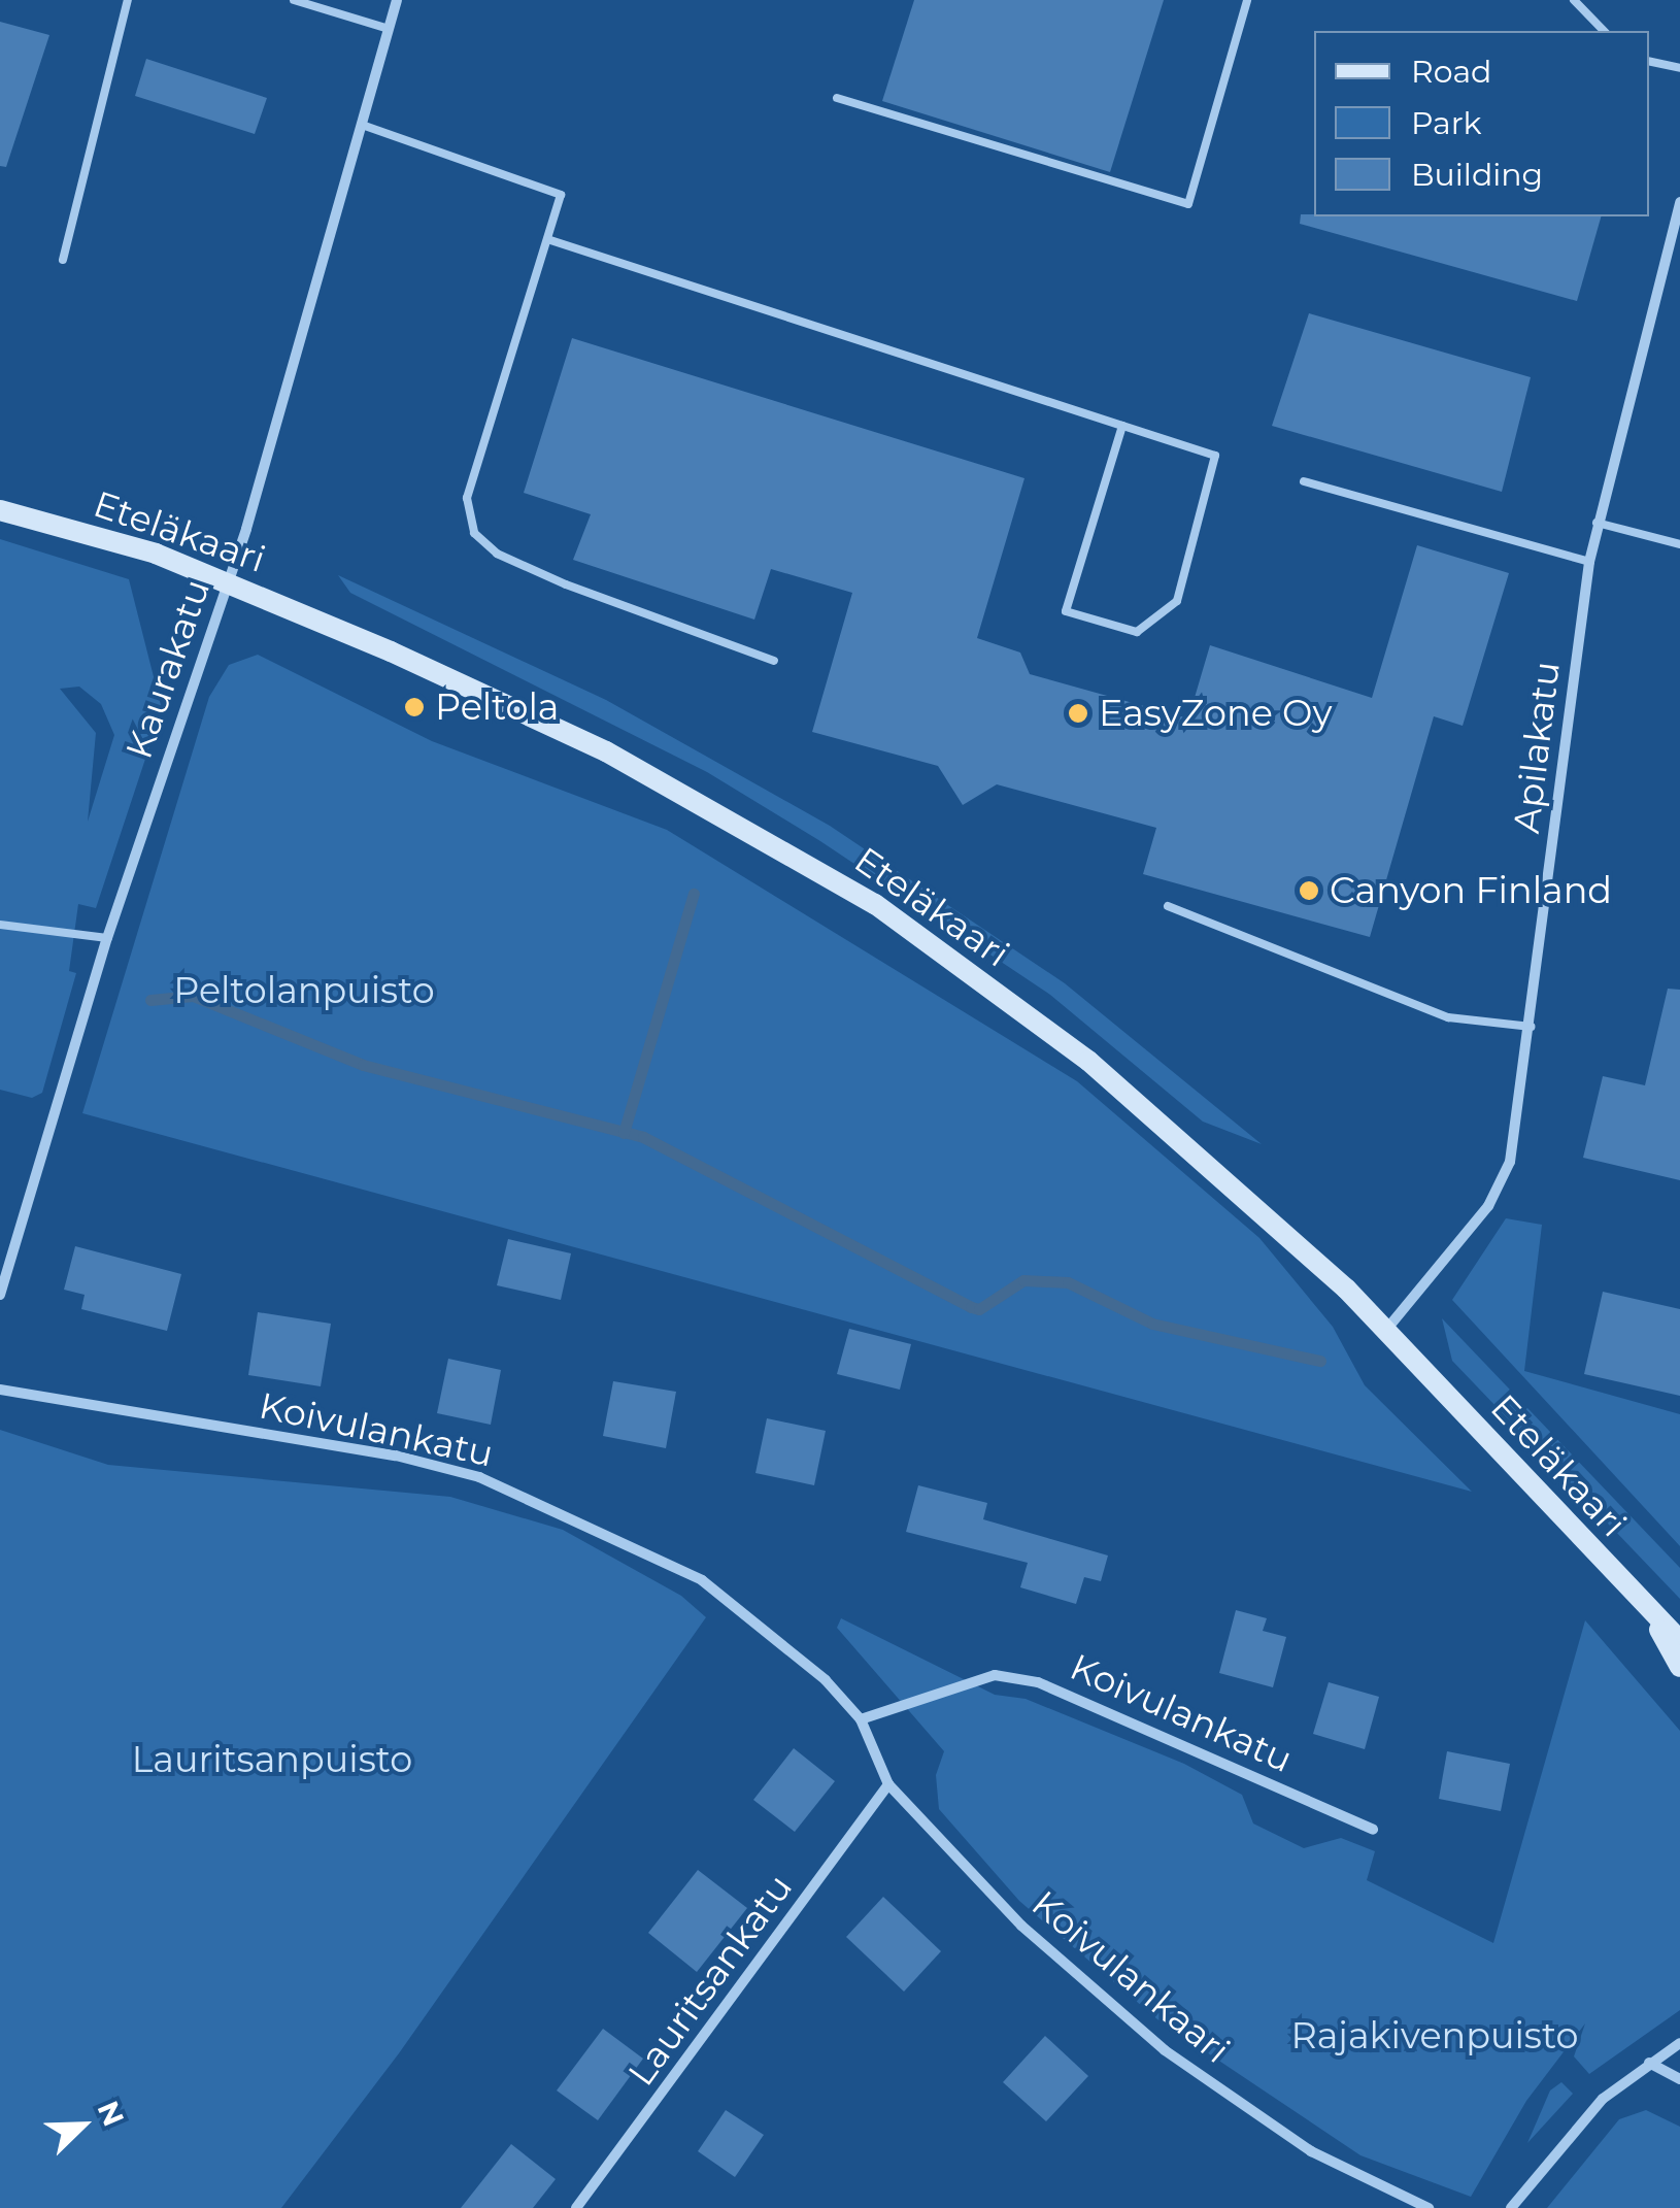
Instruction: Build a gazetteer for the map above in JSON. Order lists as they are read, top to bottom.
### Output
{
  "streets": {
    "main road": ["Eteläkaari"],
    "street": [
      "Kaurakatu",
      "Apilakatu",
      "Koivulankatu",
      "Koivulankaari",
      "Lauritsankatu"
    ]
  },
  "crossings": [
    ["Eteläkaari", "Kaurakatu"],
    ["Eteläkaari", "Apilakatu"],
    ["Koivulankatu", "Koivulankaari"],
    ["Koivulankaari", "Lauritsankatu"]
  ],
  "parks": ["Peltolanpuisto", "Lauritsanpuisto", "Rajakivenpuisto"],
  "places": ["Peltola", "EasyZone Oy", "Canyon Finland"],
  "legend": ["Road", "Park", "Building"],
  "north": "top right"
}
